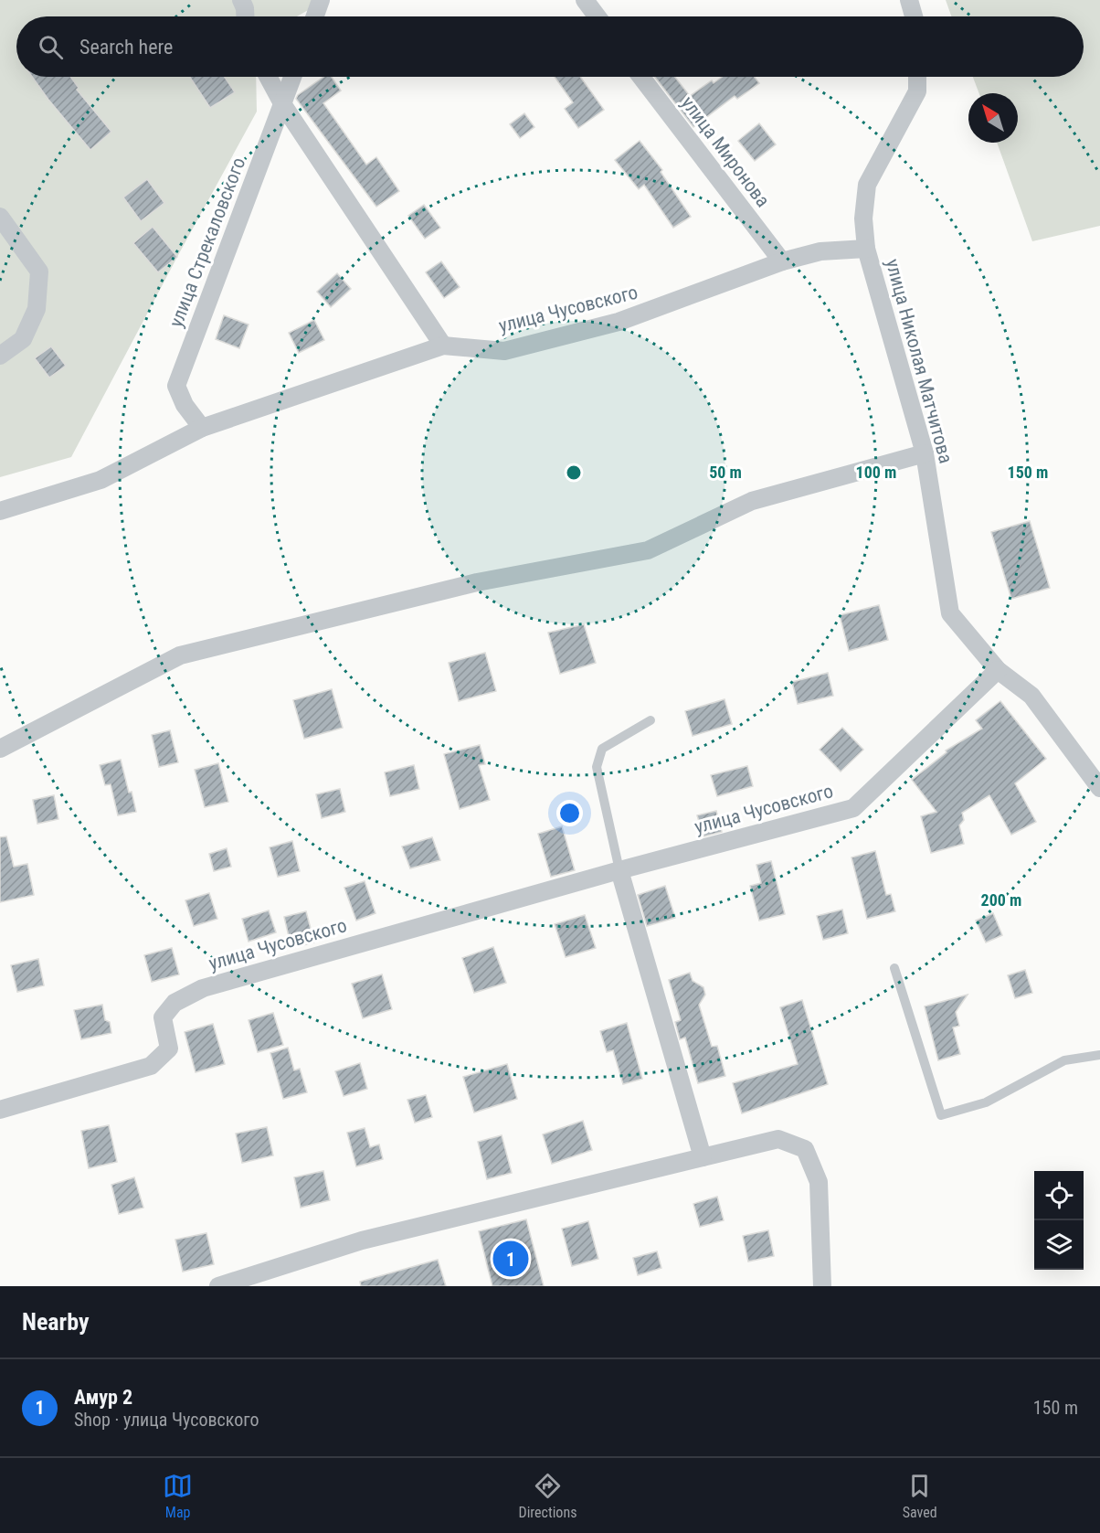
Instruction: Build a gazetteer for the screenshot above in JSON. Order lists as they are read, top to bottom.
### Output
{
  "streets": {
    "street": [
      "улица Миронова",
      "улица Стрекаловского",
      "улица Чусовского",
      "улица Николая Матчитова"
    ]
  },
  "crossings": [
    ["улица Миронова", "улица Чусовского"],
    ["улица Стрекаловского", "улица Чусовского"],
    ["улица Чусовского", "улица Николая Матчитова"]
  ],
  "north": "top left",
  "page": {
    "search": "Search here",
    "pins": "1",
    "heading": "Nearby",
    "list": [
      {
        "mark": "1",
        "name": "Амур 2",
        "note": "Shop · улица Чусовского",
        "value": "150 m"
      }
    ],
    "nav": ["Map", "Directions", "Saved"]
  },
  "rings": [
    "50 m",
    "100 m",
    "150 m",
    "200 m"
  ]
}
